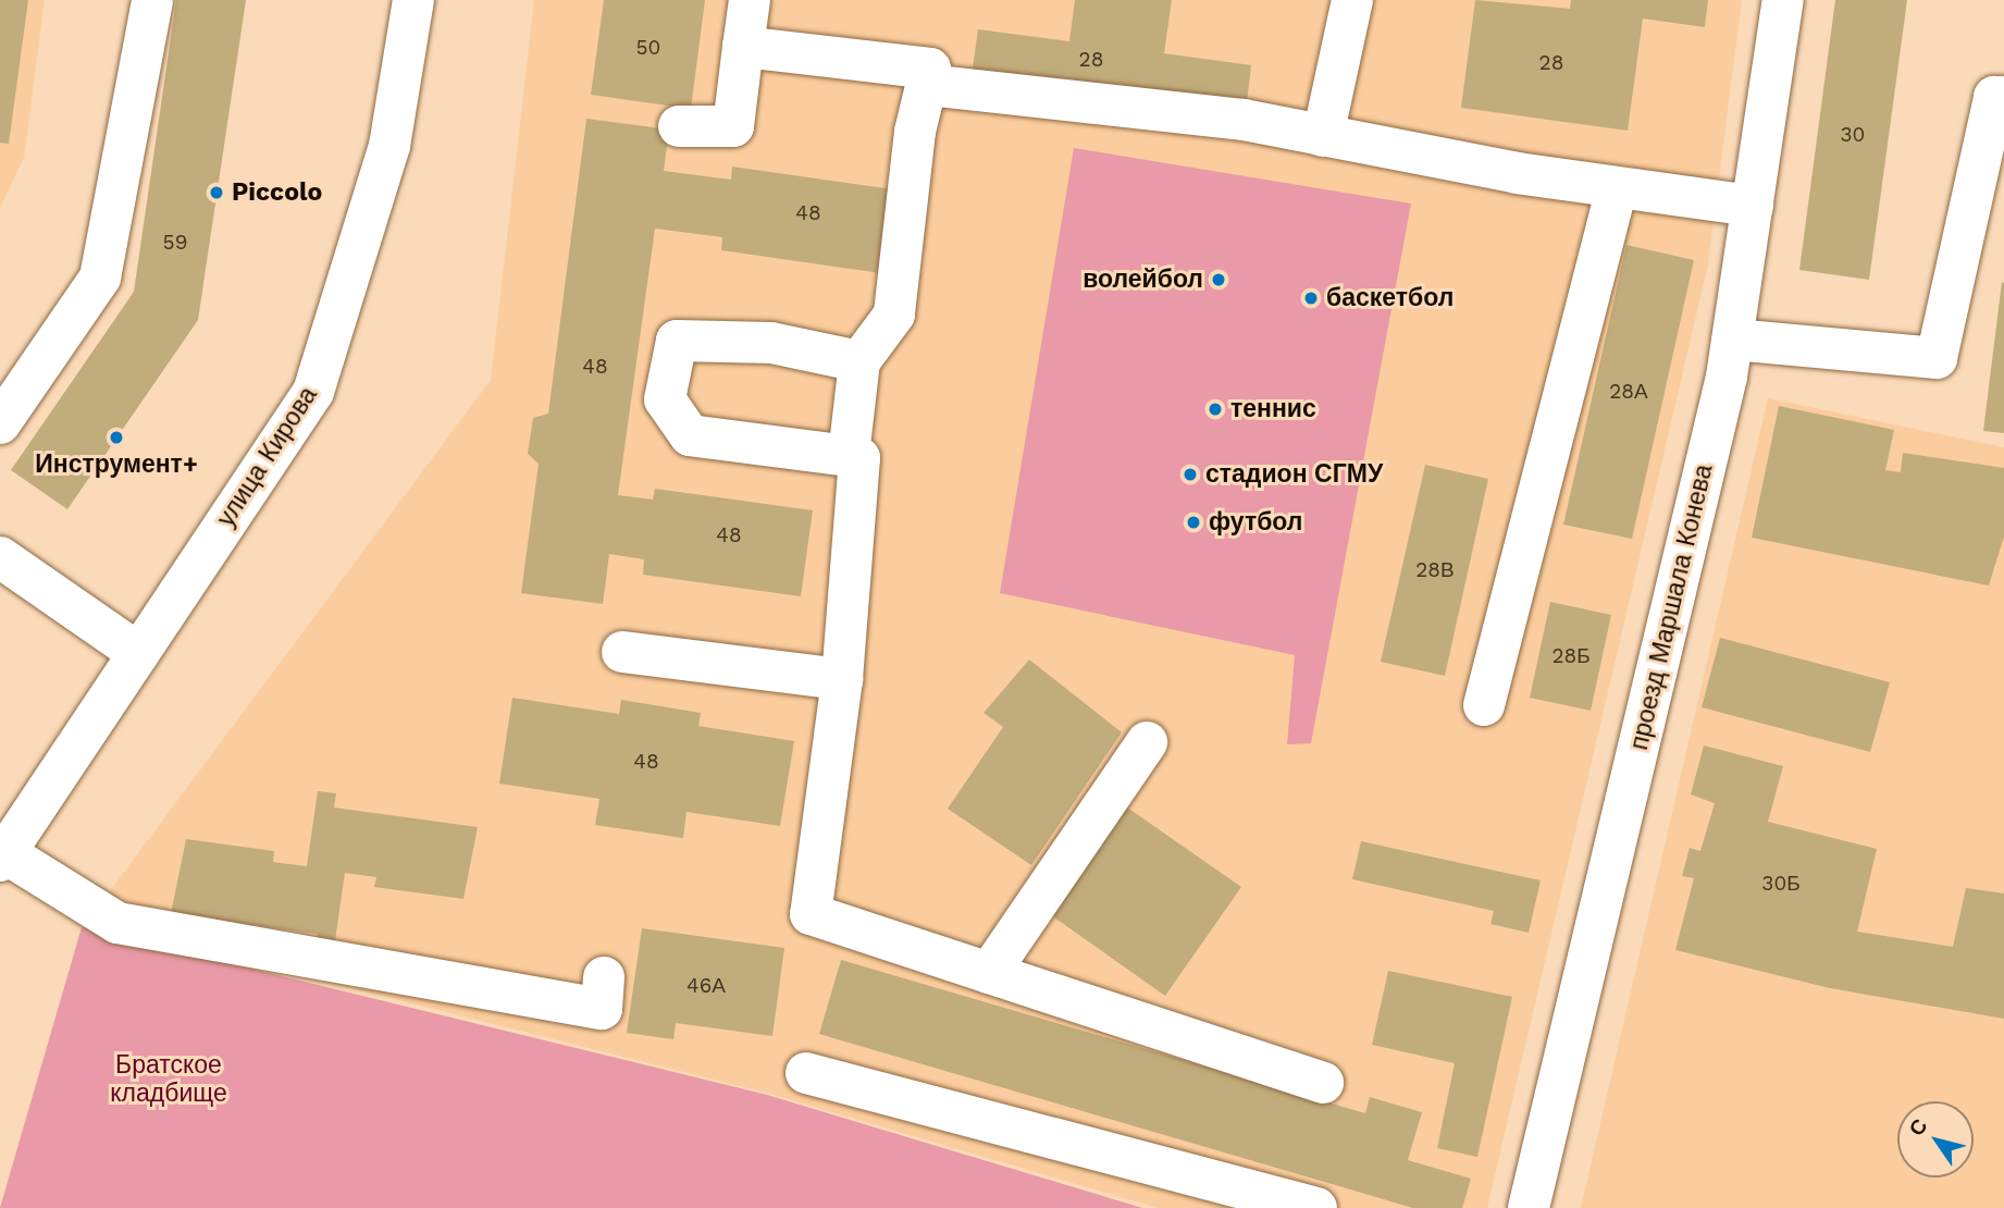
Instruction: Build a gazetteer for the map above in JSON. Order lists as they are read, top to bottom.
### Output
{
  "streets": {
    "street": ["улица Кирова", "проезд Маршала Конева"]
  },
  "parks": ["Братское кладбище"],
  "places": [
    "Piccolo",
    "волейбол",
    "баскетбол",
    "теннис",
    "Инструмент+",
    "стадион СГМУ",
    "футбол"
  ],
  "house_numbers": [
    "50",
    "28",
    "28",
    "30",
    "48",
    "59",
    "48",
    "28А",
    "48",
    "28В",
    "28Б",
    "48",
    "30Б",
    "46А"
  ],
  "north": "top left"
}
